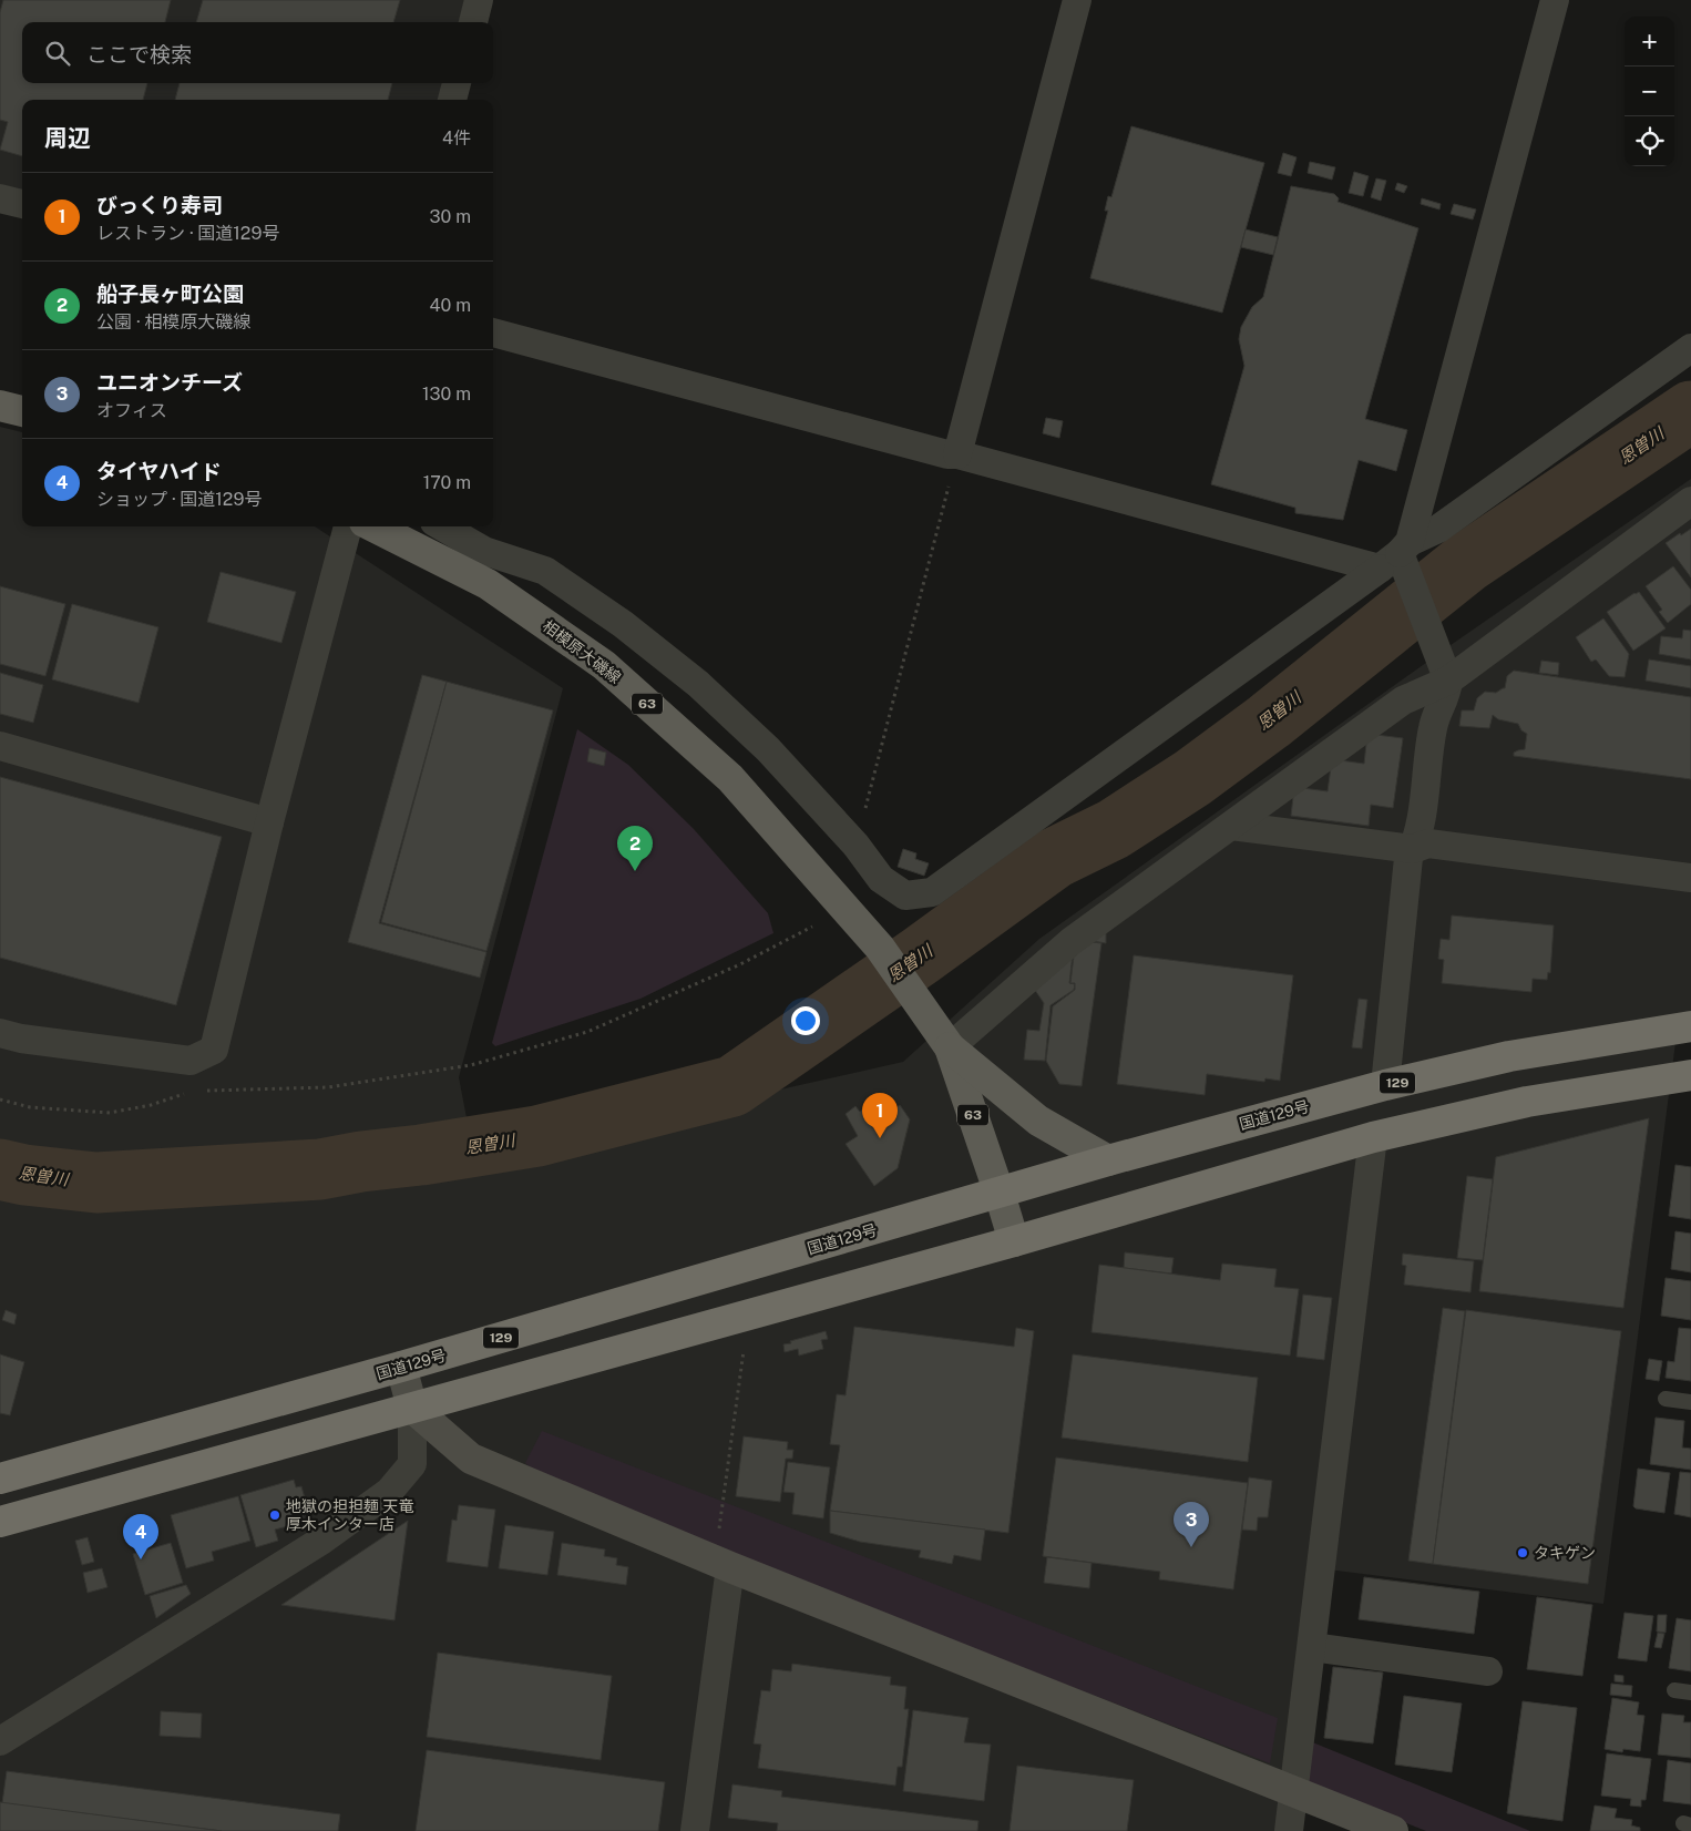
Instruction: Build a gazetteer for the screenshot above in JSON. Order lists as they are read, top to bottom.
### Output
{
  "streets": {
    "highway": ["129", "国道129号"],
    "main road": ["相模原大磯線", "63"]
  },
  "crossings": [
    ["相模原大磯線", "63"],
    ["63", "国道129号"]
  ],
  "water": ["恩曽川"],
  "places": ["地獄の担担麺 天竜 厚木インター店", "タキゲン"],
  "page": {
    "map_buttons": ["+", "−"],
    "search": "ここで検索",
    "heading": ["周辺", "4件"],
    "list": [
      {
        "mark": "1",
        "name": "びっくり寿司",
        "note": "レストラン · 国道129号",
        "value": "30 m"
      },
      {
        "mark": "2",
        "name": "船子長ヶ町公園",
        "note": "公園 · 相模原大磯線",
        "value": "40 m"
      },
      {
        "mark": "3",
        "name": "ユニオンチーズ",
        "note": "オフィス",
        "value": "130 m"
      },
      {
        "mark": "4",
        "name": "タイヤハイド",
        "note": "ショップ · 国道129号",
        "value": "170 m"
      }
    ],
    "pins": [
      "2",
      "1",
      "3",
      "4"
    ]
  }
}
